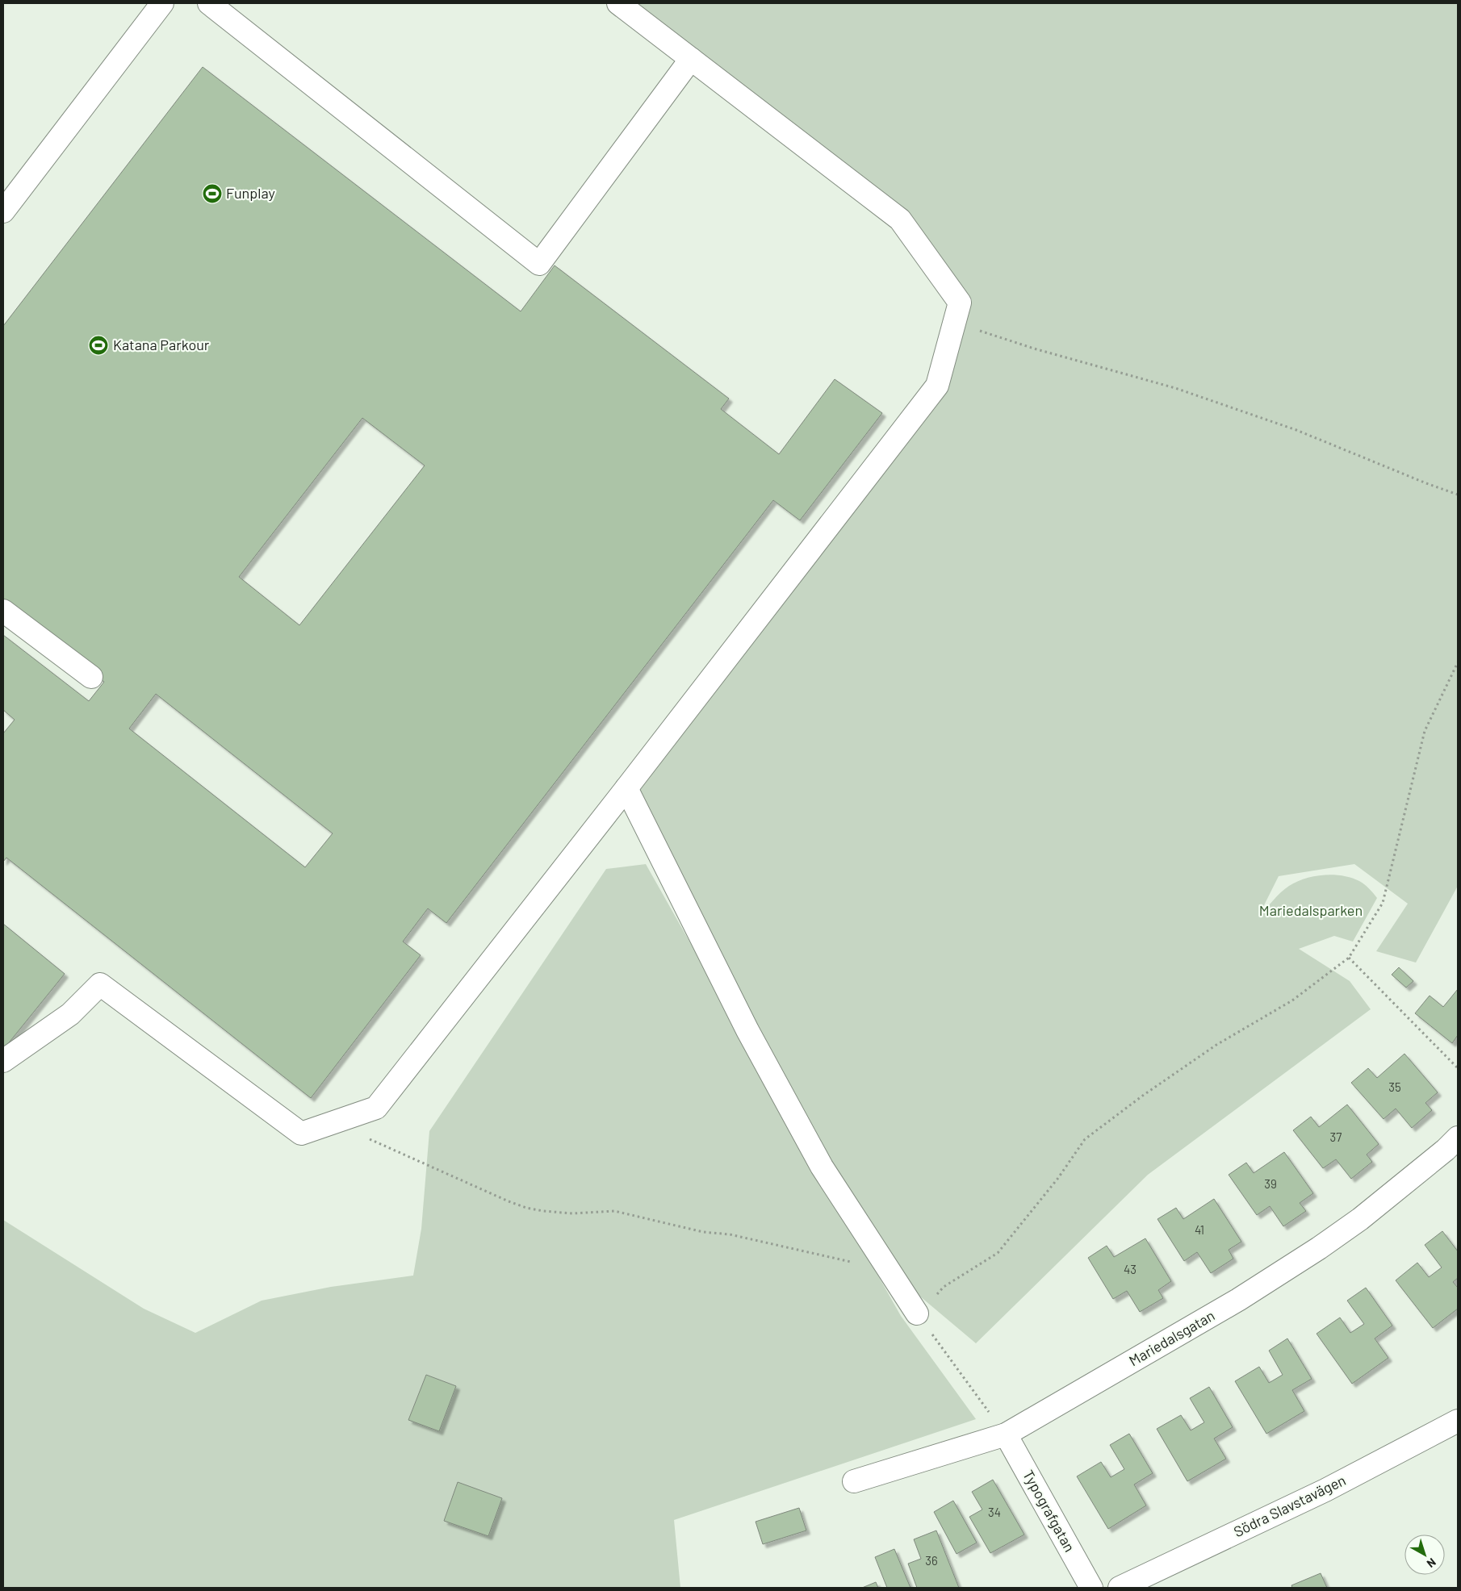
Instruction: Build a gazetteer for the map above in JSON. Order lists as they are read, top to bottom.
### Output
{
  "streets": {
    "street": ["Mariedalsgatan", "Södra Slavstavägen", "Typografgatan"]
  },
  "crossings": [
    ["Mariedalsgatan", "Typografgatan"]
  ],
  "parks": ["Mariedalsparken"],
  "places": {
    "sports": ["Funplay", "Katana Parkour"]
  },
  "house_numbers": [
    "35",
    "37",
    "39",
    "41",
    "43",
    "34",
    "36"
  ],
  "north": "bottom right"
}
